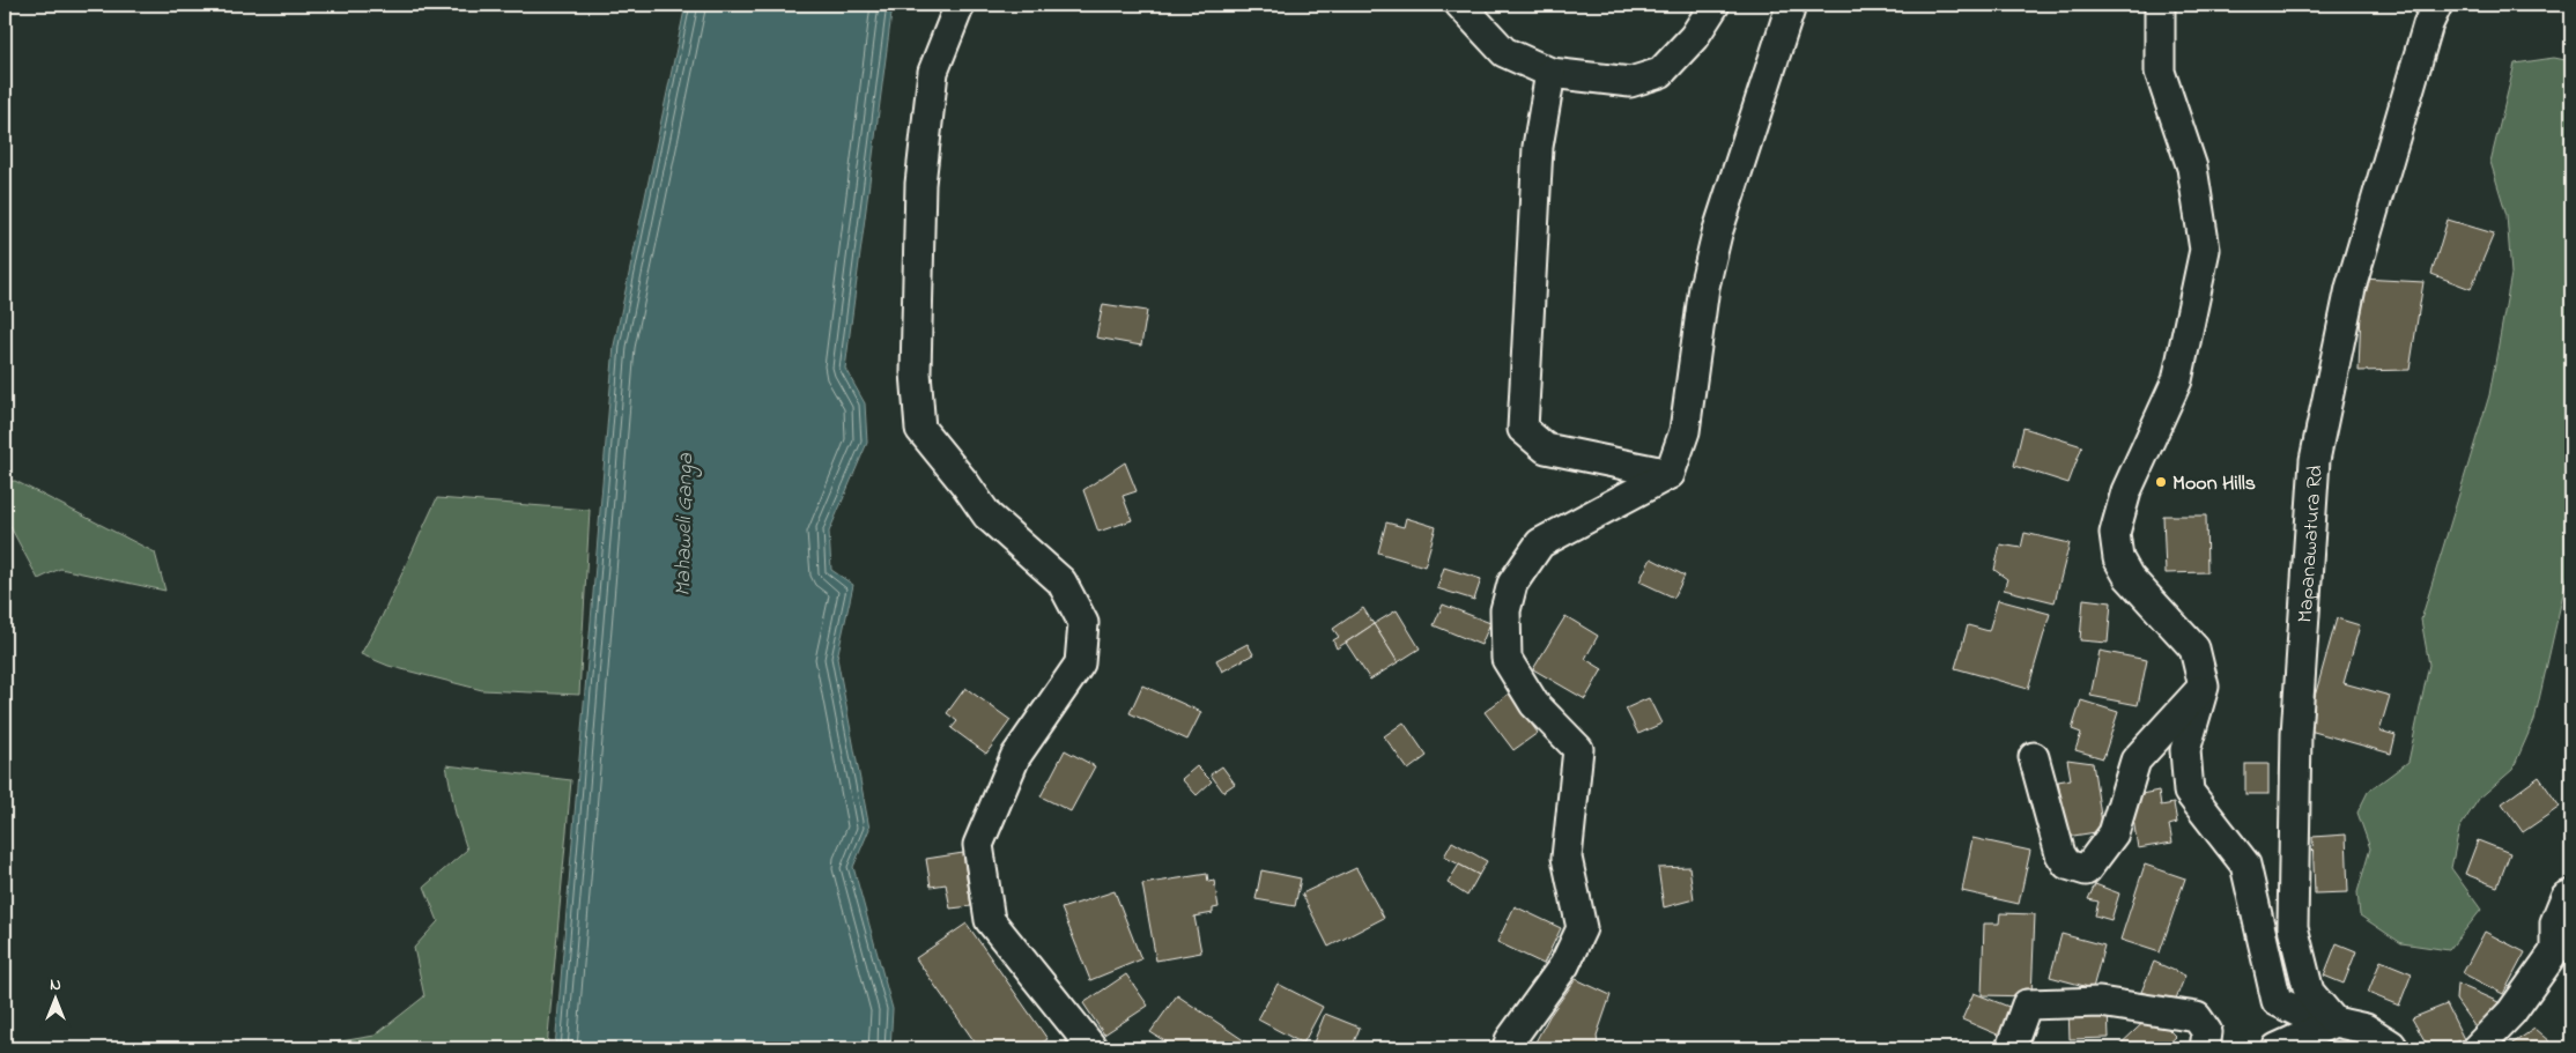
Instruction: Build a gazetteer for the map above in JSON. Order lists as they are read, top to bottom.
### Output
{
  "streets": {
    "street": ["Mapanawatura Rd"]
  },
  "water": ["Mahaweli Ganga"],
  "places": ["Moon Hills"],
  "north": "top"
}
